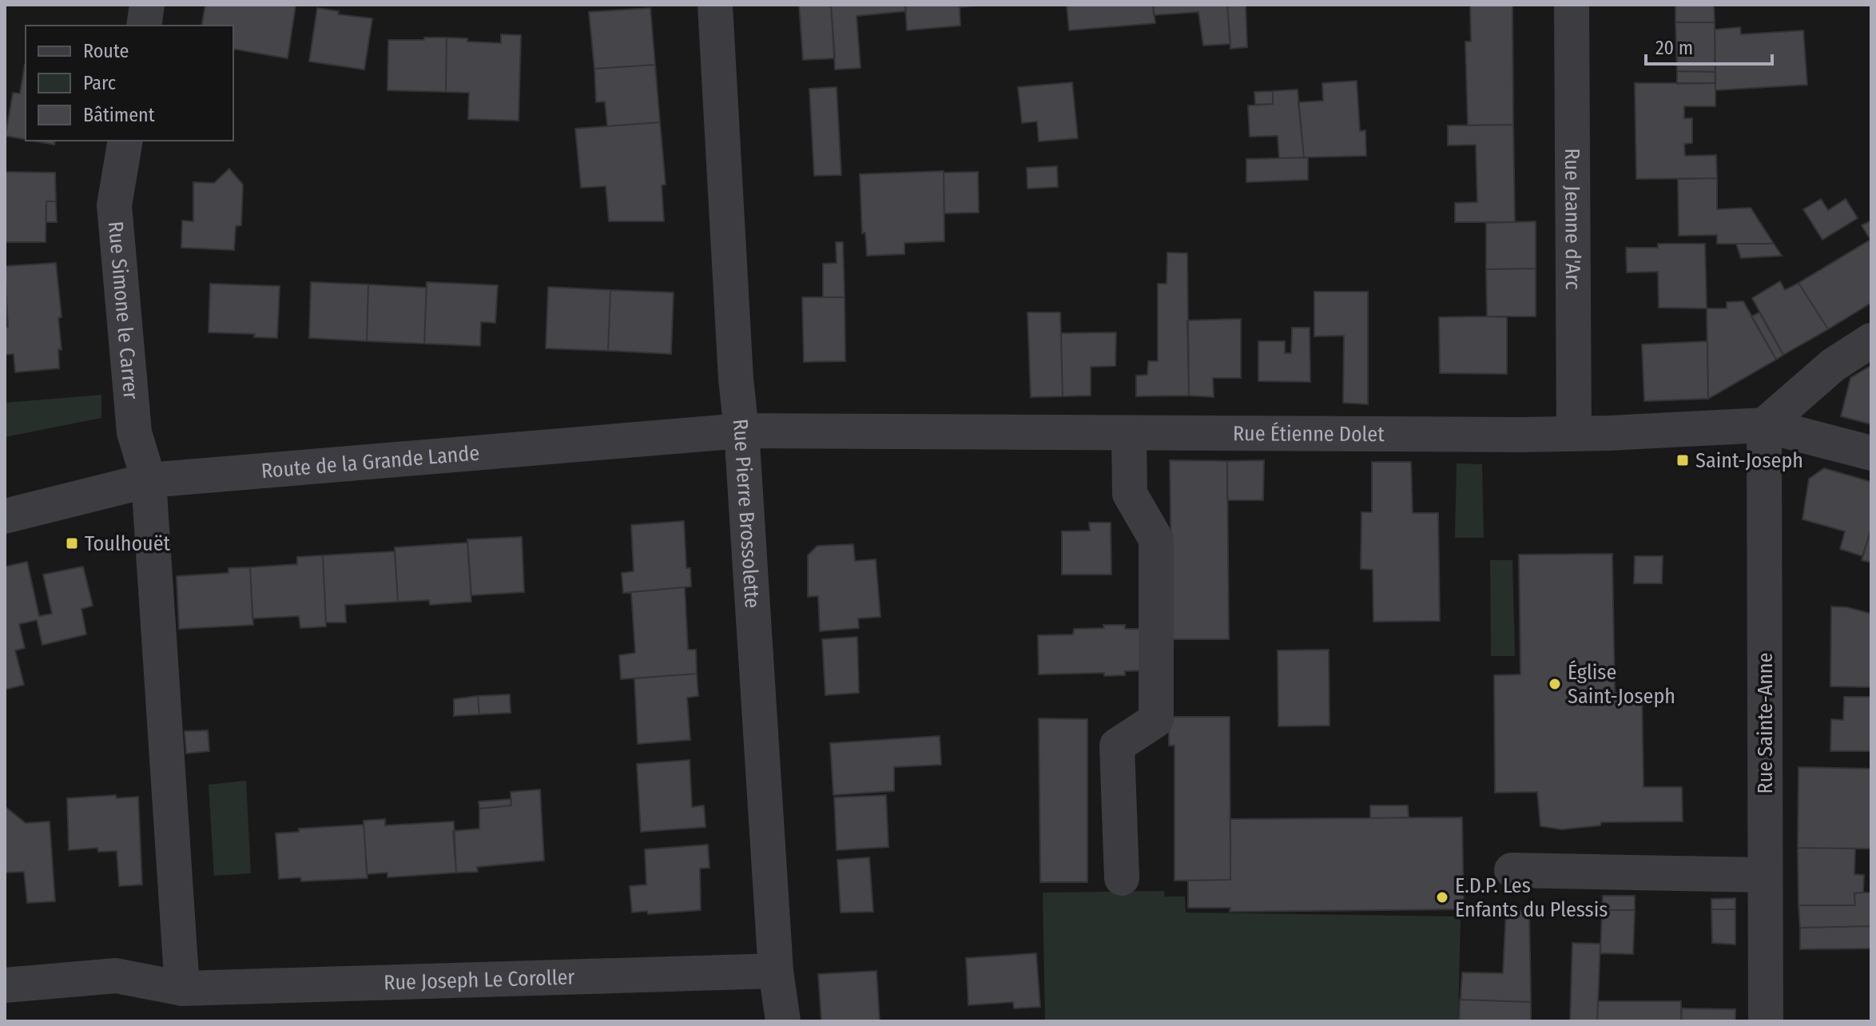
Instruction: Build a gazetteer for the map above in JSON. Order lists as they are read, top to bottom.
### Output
{
  "streets": {
    "street": [
      "Rue Jeanne d'Arc",
      "Rue Simone le Carrer",
      "Rue Étienne Dolet",
      "Route de la Grande Lande",
      "Rue Pierre Brossolette",
      "Rue Sainte-Anne",
      "Rue Joseph Le Coroller"
    ]
  },
  "crossings": [
    ["Rue Jeanne d'Arc", "Rue Étienne Dolet"],
    ["Rue Simone le Carrer", "Route de la Grande Lande"],
    ["Rue Étienne Dolet", "Route de la Grande Lande"],
    ["Rue Étienne Dolet", "Rue Pierre Brossolette"],
    ["Rue Étienne Dolet", "Rue Sainte-Anne"],
    ["Route de la Grande Lande", "Rue Pierre Brossolette"],
    ["Rue Pierre Brossolette", "Rue Joseph Le Coroller"]
  ],
  "places": {
    "transit": ["Saint-Joseph", "Toulhouët"],
    "other": ["Église Saint-Joseph", "E.D.P. Les Enfants du Plessis"]
  },
  "legend": ["Route", "Parc", "Bâtiment"],
  "scale_bar": "20 m"
}
